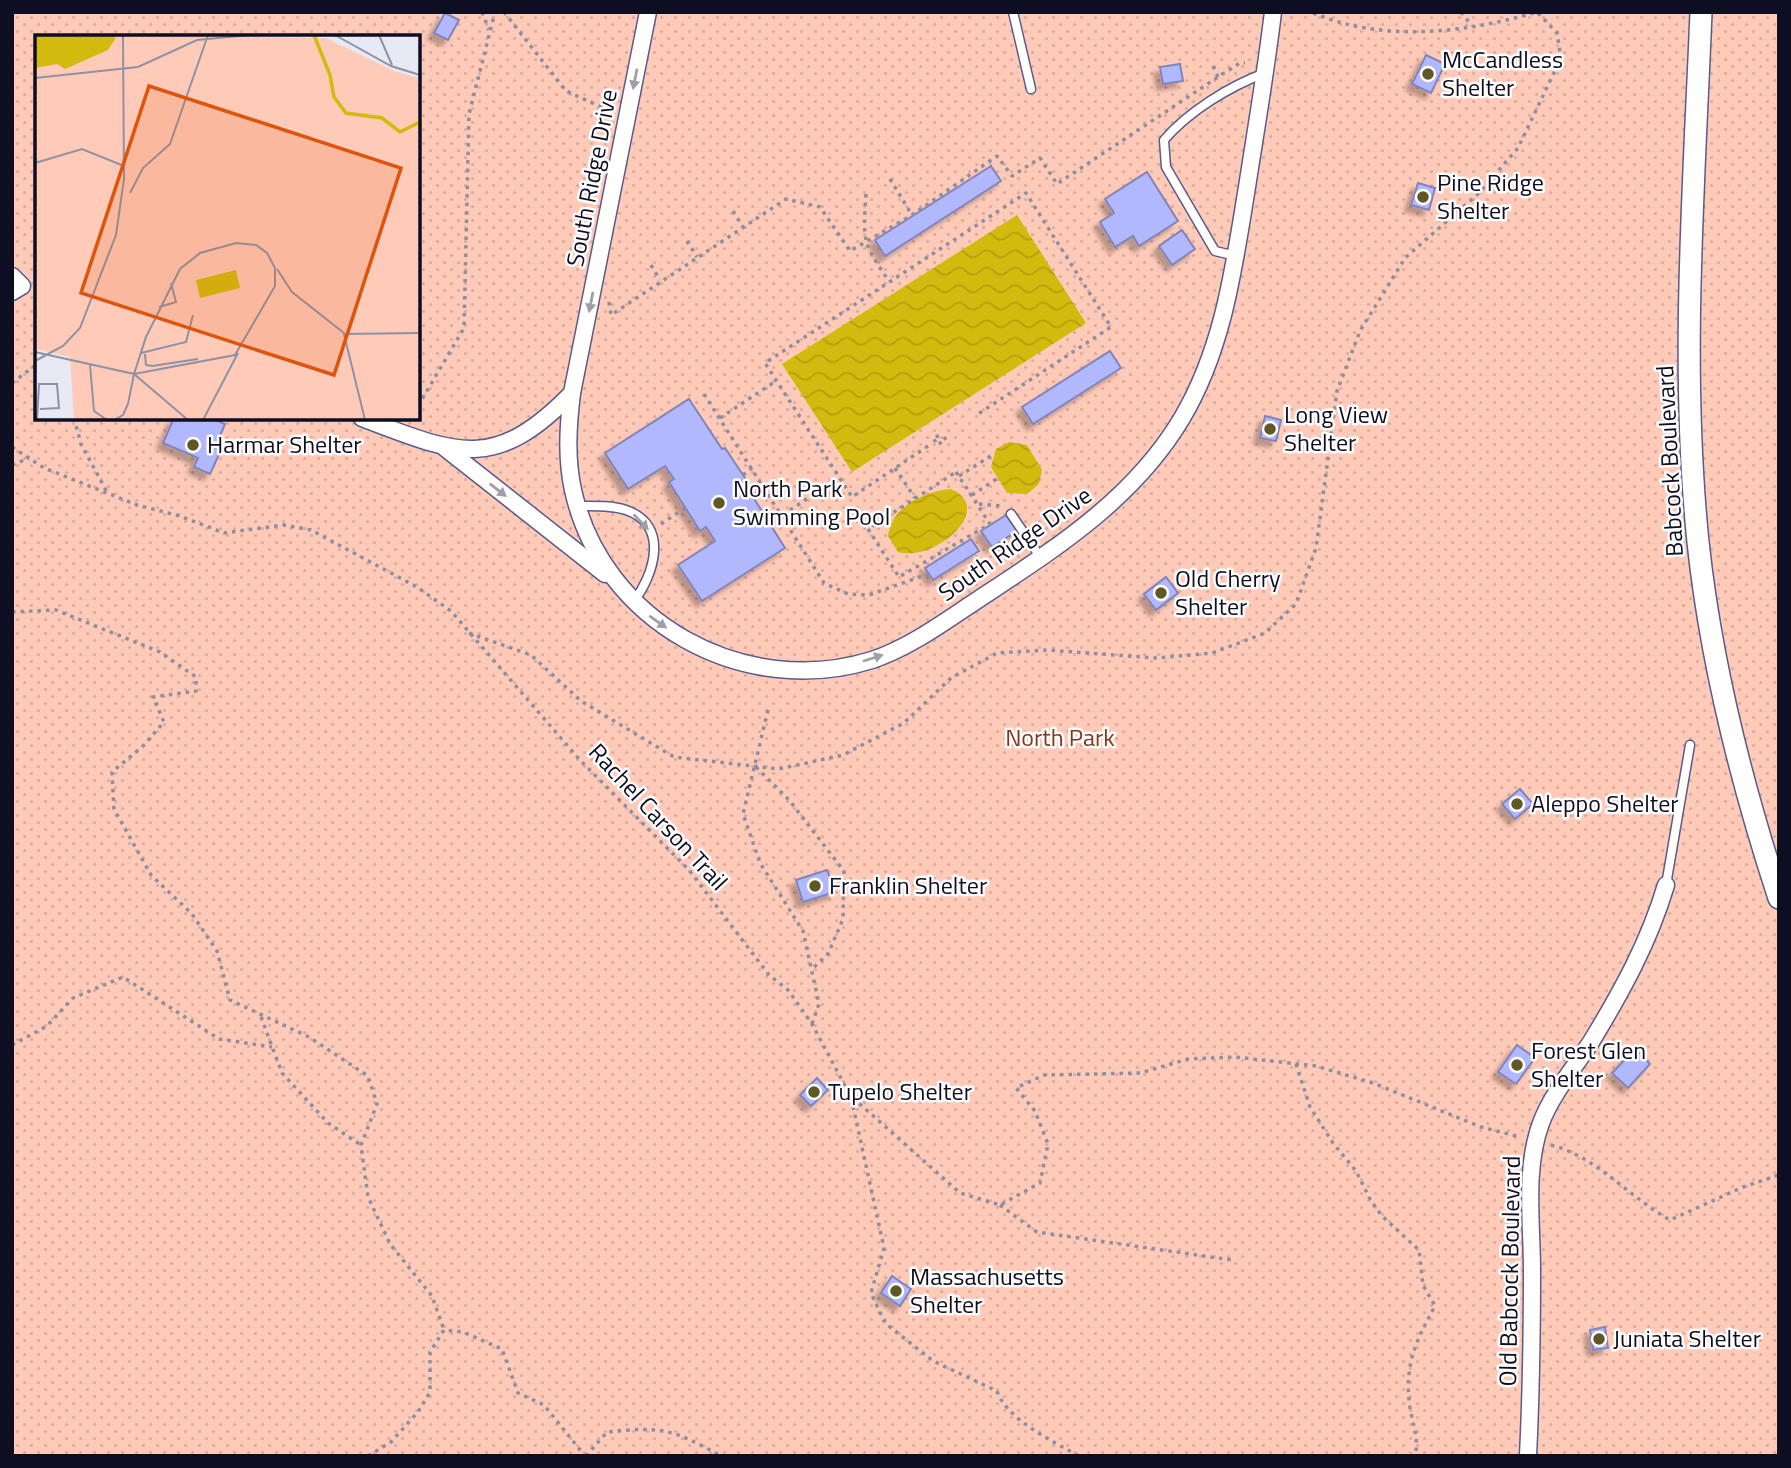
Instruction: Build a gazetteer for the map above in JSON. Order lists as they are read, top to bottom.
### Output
{
  "streets": {
    "main road": ["Babcock Boulevard"],
    "street": ["South Ridge Drive", "Old Babcock Boulevard"],
    "path": ["Rachel Carson Trail"]
  },
  "parks": ["North Park"],
  "places": [
    "McCandless Shelter",
    "Pine Ridge Shelter",
    "Long View Shelter",
    "Harmar Shelter",
    "North Park Swimming Pool",
    "Old Cherry Shelter",
    "Aleppo Shelter",
    "Franklin Shelter",
    "Forest Glen Shelter",
    "Tupelo Shelter",
    "Massachusetts Shelter",
    "Juniata Shelter"
  ]
}
